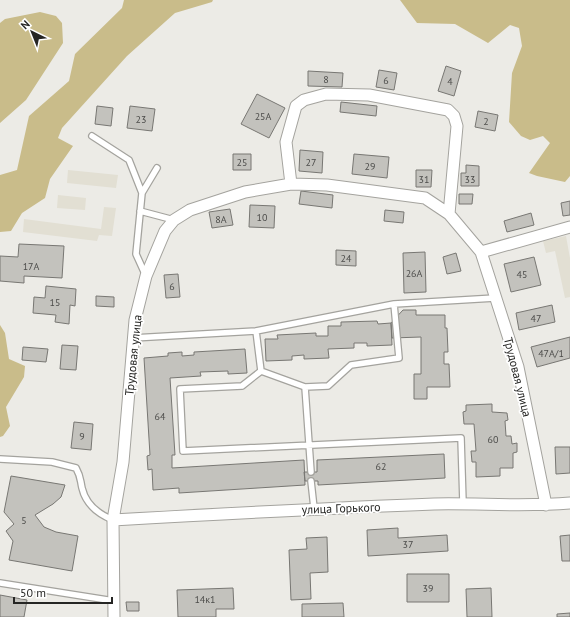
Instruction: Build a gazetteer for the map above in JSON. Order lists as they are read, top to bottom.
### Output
{
  "streets": {
    "street": ["Трудовая улица", "улица Горького"]
  },
  "crossings": [
    ["Трудовая улица", "улица Горького"]
  ],
  "house_numbers": [
    "8",
    "6",
    "4",
    "25А",
    "23",
    "2",
    "25",
    "27",
    "29",
    "31",
    "33",
    "10",
    "8А",
    "24",
    "17А",
    "26А",
    "45",
    "6",
    "15",
    "47",
    "47А/1",
    "64",
    "9",
    "60",
    "62",
    "5",
    "37",
    "39",
    "14к1"
  ],
  "scale_bar": "50 m",
  "north": "top left"
}
